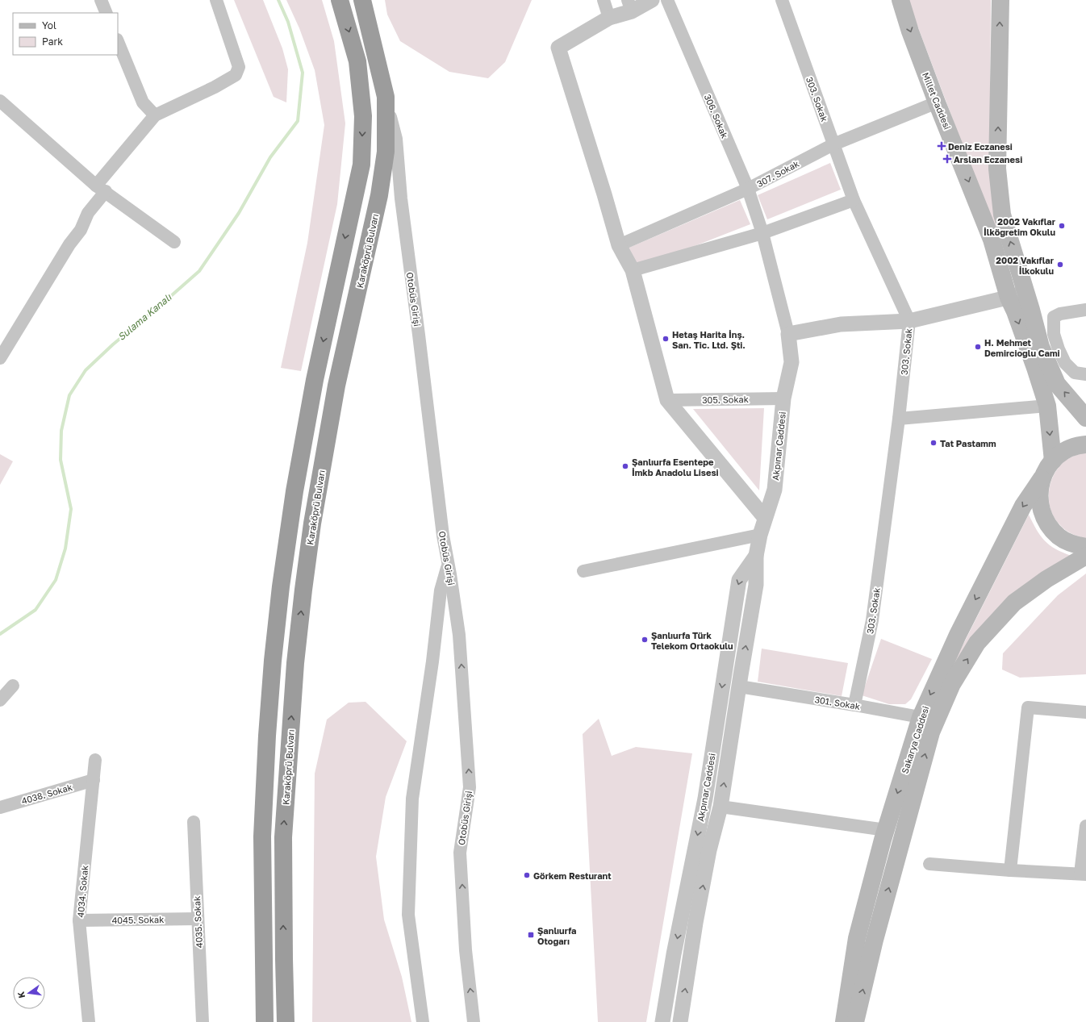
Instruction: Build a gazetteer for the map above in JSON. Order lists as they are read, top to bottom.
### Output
{
  "streets": {
    "highway": ["Karaköprü Bulvarı"],
    "main road": ["Millet Caddesi", "Sakarya Caddesi"],
    "street": [
      "303. Sokak",
      "306. Sokak",
      "307. Sokak",
      "Otobüs Girişi",
      "305. Sokak",
      "Akpınar Caddesi",
      "301. Sokak",
      "4038. Sokak",
      "4034. Sokak",
      "4045. Sokak",
      "4035. Sokak"
    ]
  },
  "crossings": [
    ["303. Sokak", "307. Sokak"],
    ["303. Sokak", "301. Sokak"],
    ["Millet Caddesi", "307. Sokak"],
    ["Millet Caddesi", "Sakarya Caddesi"],
    ["306. Sokak", "307. Sokak"],
    ["306. Sokak", "Akpınar Caddesi"],
    ["Karaköprü Bulvarı", "Otobüs Girişi"],
    ["305. Sokak", "Akpınar Caddesi"],
    ["Akpınar Caddesi", "301. Sokak"],
    ["301. Sokak", "Sakarya Caddesi"],
    ["4038. Sokak", "4034. Sokak"],
    ["4034. Sokak", "4045. Sokak"],
    ["4045. Sokak", "4035. Sokak"]
  ],
  "water": ["Sulama Kanalı"],
  "places": {
    "health": ["Deniz Eczanesi", "Arslan Eczanesi"],
    "other": [
      "2002 Vakıflar İlköğretim Okulu",
      "2002 Vakıflar İlkokulu",
      "Hetaş Harita İnş. San. Tic. Ltd. Şti.",
      "H. Mehmet Demircioğlu Cami",
      "Tat Pastamm",
      "Şanlıurfa Esentepe İmkb Anadolu Lisesi",
      "Şanlıurfa Türk Telekom Ortaokulu",
      "Görkem Resturant"
    ],
    "transit": ["Şanlıurfa Otogarı"]
  },
  "legend": ["Yol", "Park"],
  "north": "left"
}
